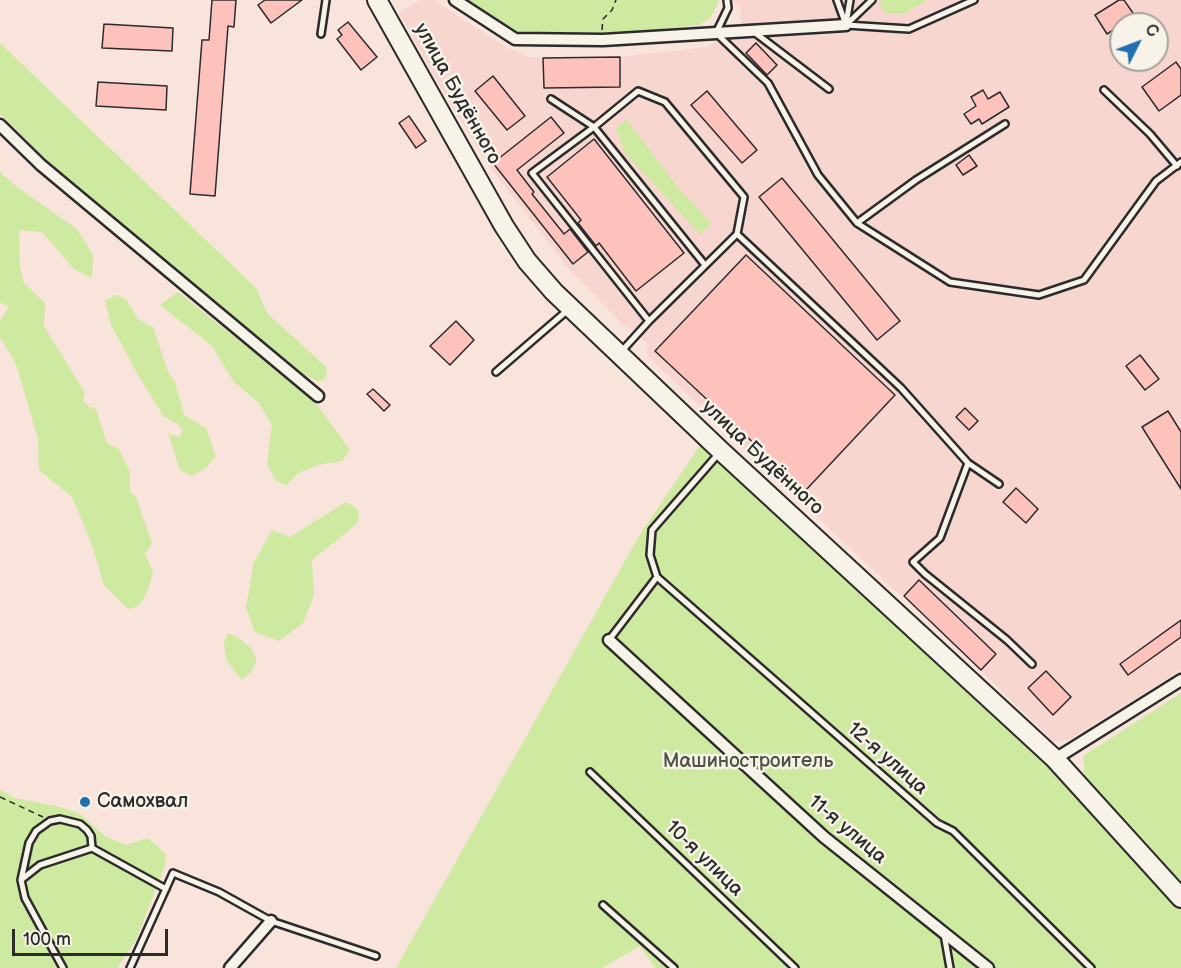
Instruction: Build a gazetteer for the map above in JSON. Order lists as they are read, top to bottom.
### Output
{
  "streets": {
    "main road": ["улица Будённого"],
    "street": ["11-я улица"],
    "lane": ["12-я улица", "10-я улица"]
  },
  "parks": ["Машиностроитель"],
  "places": ["Самохвал"],
  "scale_bar": "100 m",
  "north": "top right"
}
